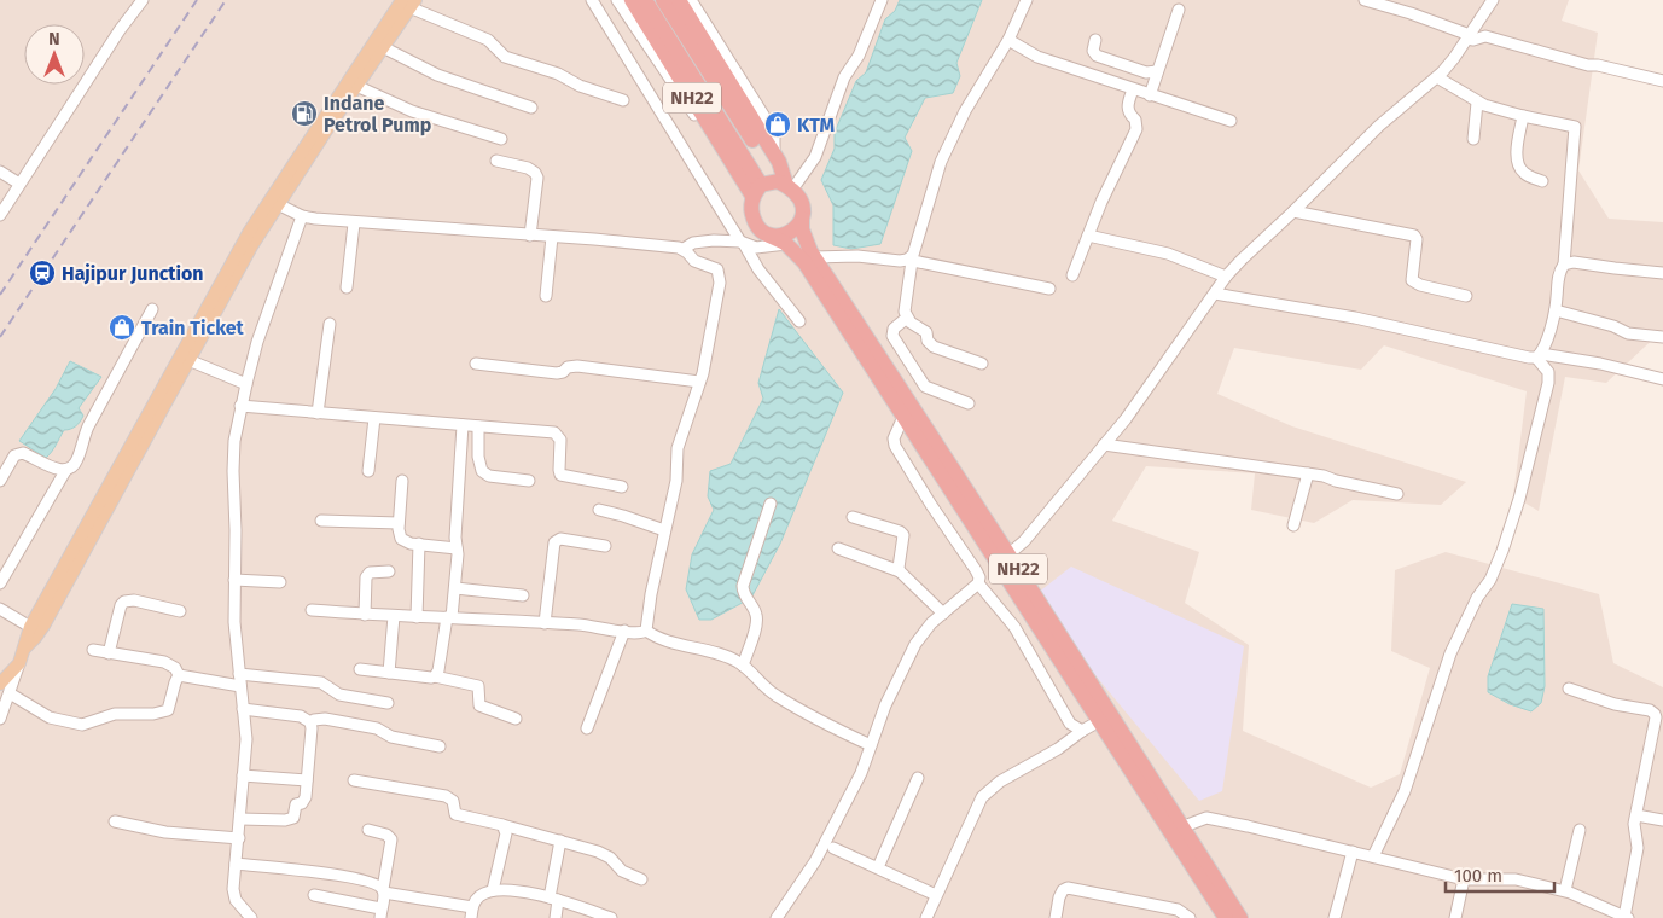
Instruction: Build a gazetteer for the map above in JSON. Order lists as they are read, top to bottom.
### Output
{
  "streets": {
    "highway": ["NH22"]
  },
  "places": {
    "fuel station": ["Indane Petrol Pump"],
    "shop": ["KTM", "Train Ticket"],
    "station": ["Hajipur Junction"]
  },
  "scale_bar": "100 m",
  "north": "top"
}
